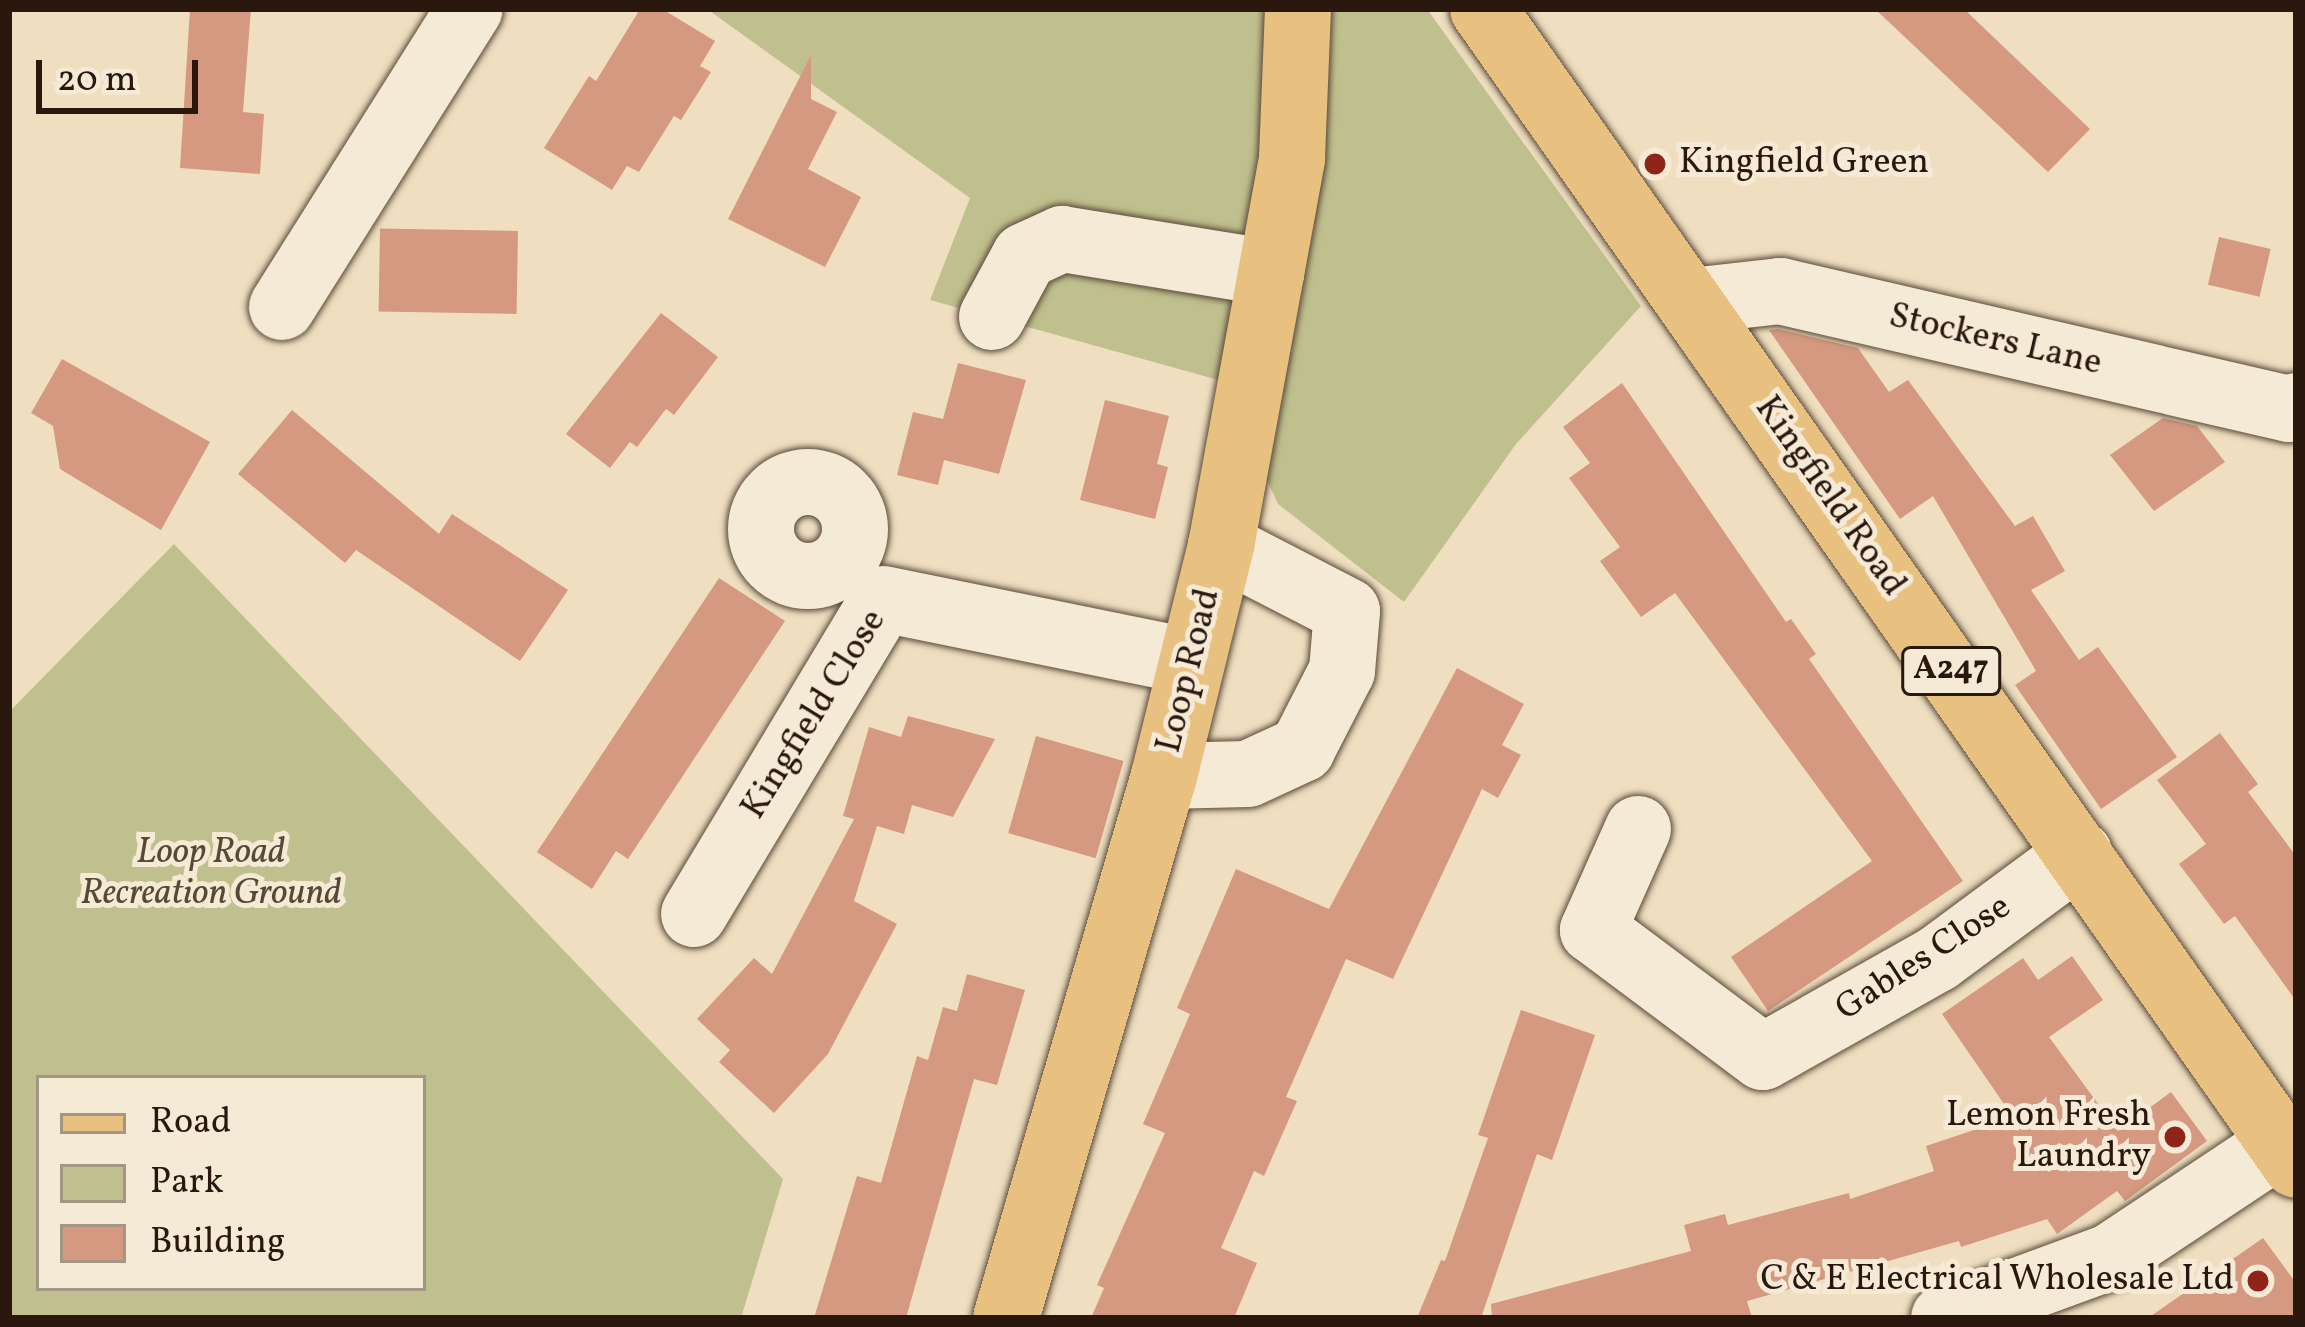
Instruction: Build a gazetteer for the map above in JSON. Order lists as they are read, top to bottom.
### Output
{
  "streets": {
    "main road": ["Kingfield Road", "Loop Road", "A247"],
    "street": ["Stockers Lane", "Kingfield Close", "Gables Close"]
  },
  "crossings": [
    ["Stockers Lane", "Kingfield Road"],
    ["Kingfield Road", "Gables Close"],
    ["Loop Road", "Kingfield Close"]
  ],
  "parks": ["Loop Road Recreation Ground"],
  "places": ["Kingfield Green", "Lemon Fresh Laundry", "C & E Electrical Wholesale Ltd"],
  "legend": ["Road", "Park", "Building"],
  "scale_bar": "20 m"
}
